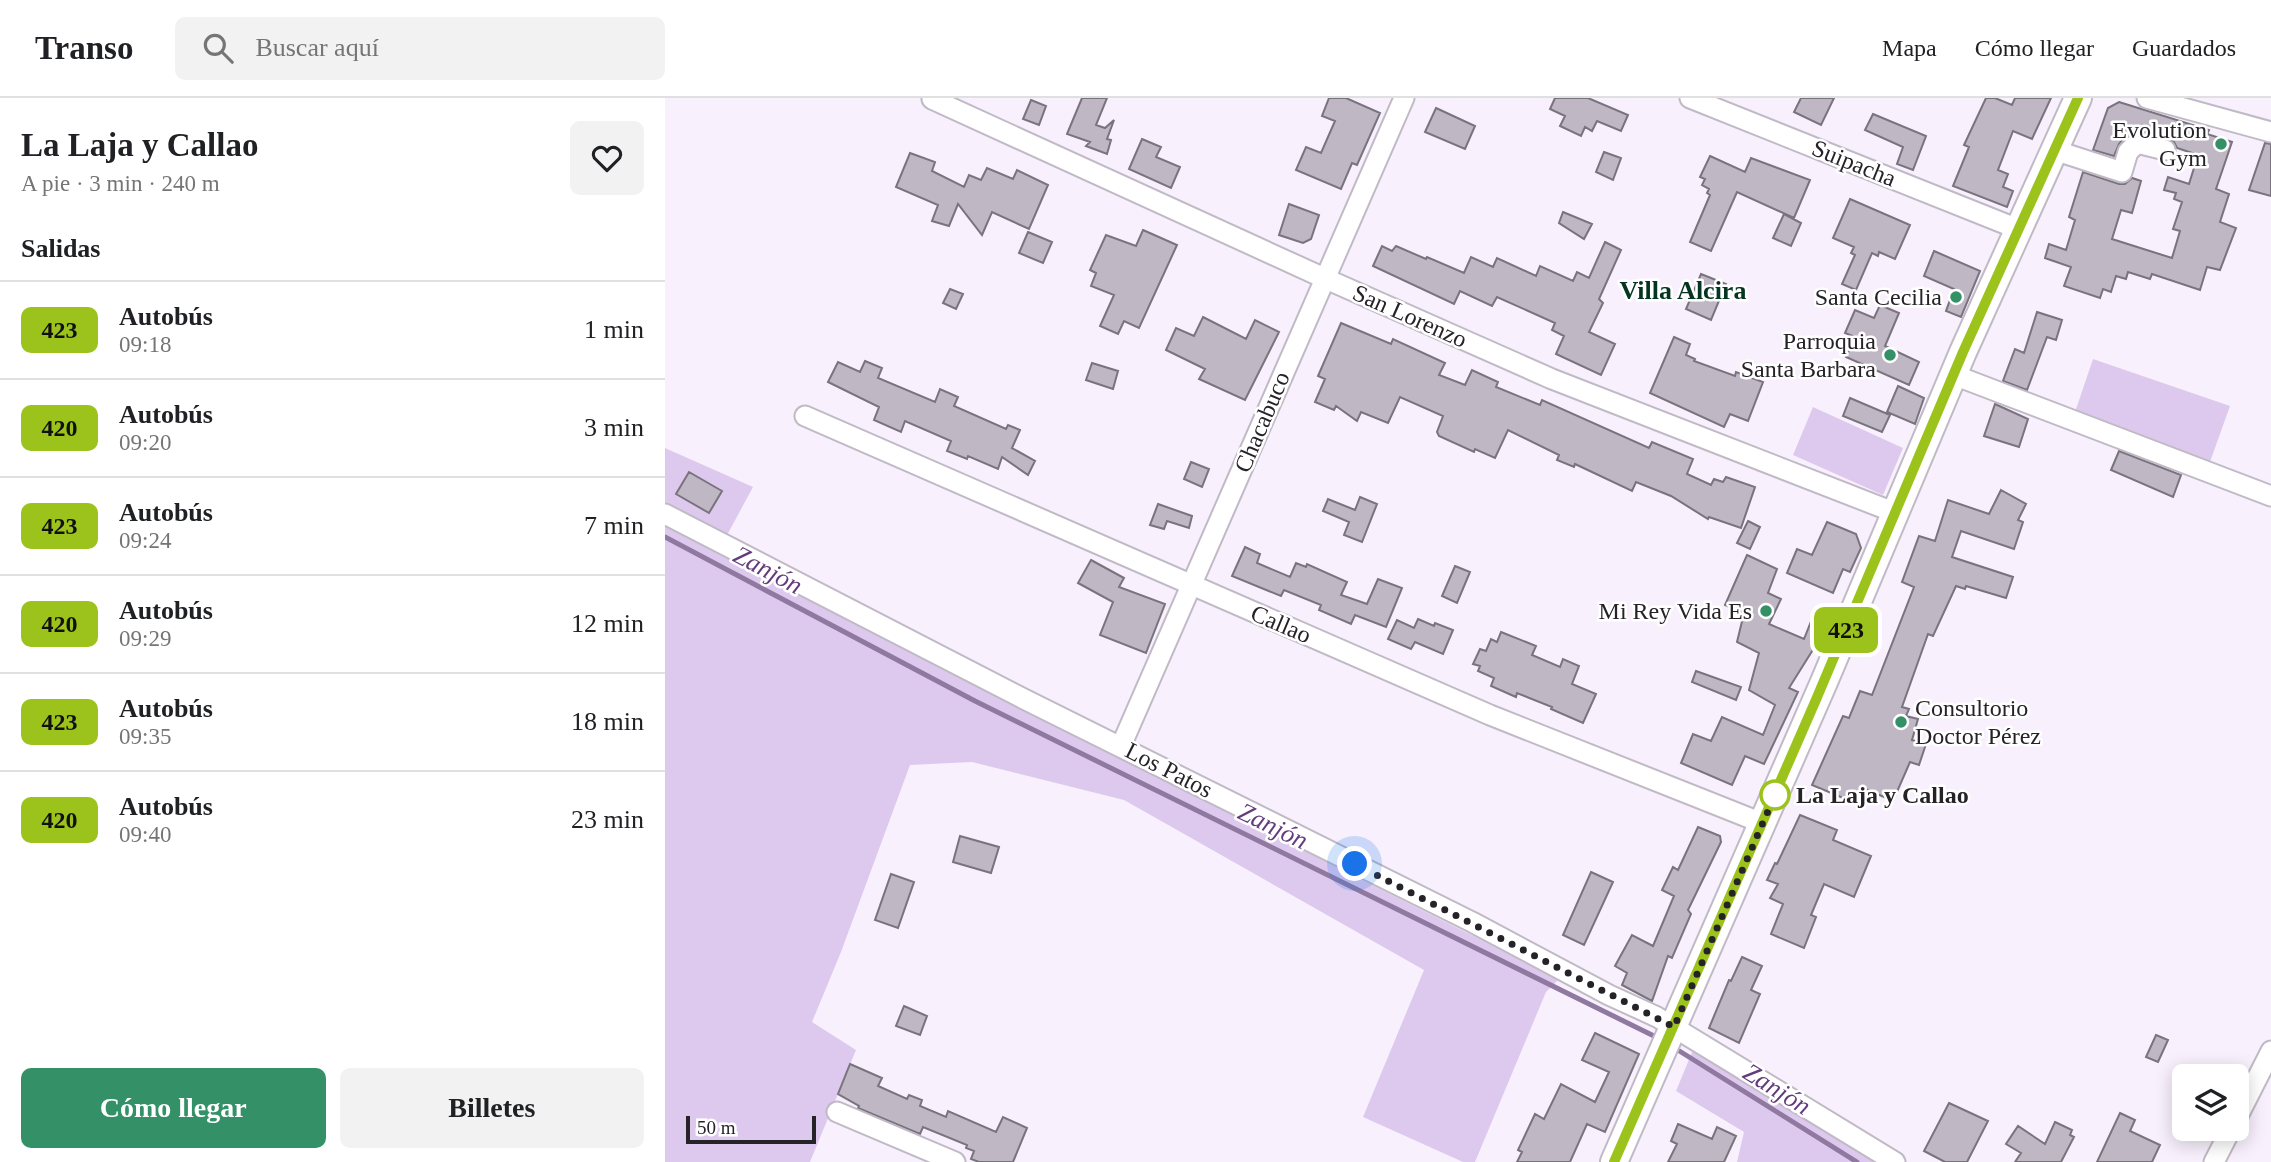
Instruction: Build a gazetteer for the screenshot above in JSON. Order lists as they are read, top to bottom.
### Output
{
  "streets": {
    "street": [
      "Suipacha",
      "San Lorenzo",
      "Chacabuco",
      "Callao",
      "Los Patos"
    ]
  },
  "crossings": [
    ["San Lorenzo", "Chacabuco"],
    ["Chacabuco", "Callao"],
    ["Chacabuco", "Los Patos"]
  ],
  "districts": ["Villa Alcira"],
  "water": ["Zanjón"],
  "places": [
    "Evolution Gym",
    "Santa Cecilia",
    "Parroquia Santa Barbara",
    "Mi Rey Vida Es",
    "Consultorio Doctor Pérez",
    "La Laja y Callao"
  ],
  "lines": ["bus line 423"],
  "scale_bar": "50 m",
  "page": {
    "header": "Transo",
    "search": "Buscar aquí",
    "nav": ["Mapa", "Cómo llegar", "Guardados"],
    "heading": [
      ["La Laja y Callao", "A pie · 3 min · 240 m"],
      "Salidas"
    ],
    "on_map": "423",
    "list": [
      {
        "mark": "423",
        "name": "Autobús",
        "note": "09:18",
        "value": "1 min"
      },
      {
        "mark": "420",
        "name": "Autobús",
        "note": "09:20",
        "value": "3 min"
      },
      {
        "mark": "423",
        "name": "Autobús",
        "note": "09:24",
        "value": "7 min"
      },
      {
        "mark": "420",
        "name": "Autobús",
        "note": "09:29",
        "value": "12 min"
      },
      {
        "mark": "423",
        "name": "Autobús",
        "note": "09:35",
        "value": "18 min"
      },
      {
        "mark": "420",
        "name": "Autobús",
        "note": "09:40",
        "value": "23 min"
      }
    ],
    "buttons": ["Cómo llegar", "Billetes"],
    "scale": "50 m"
  }
}
